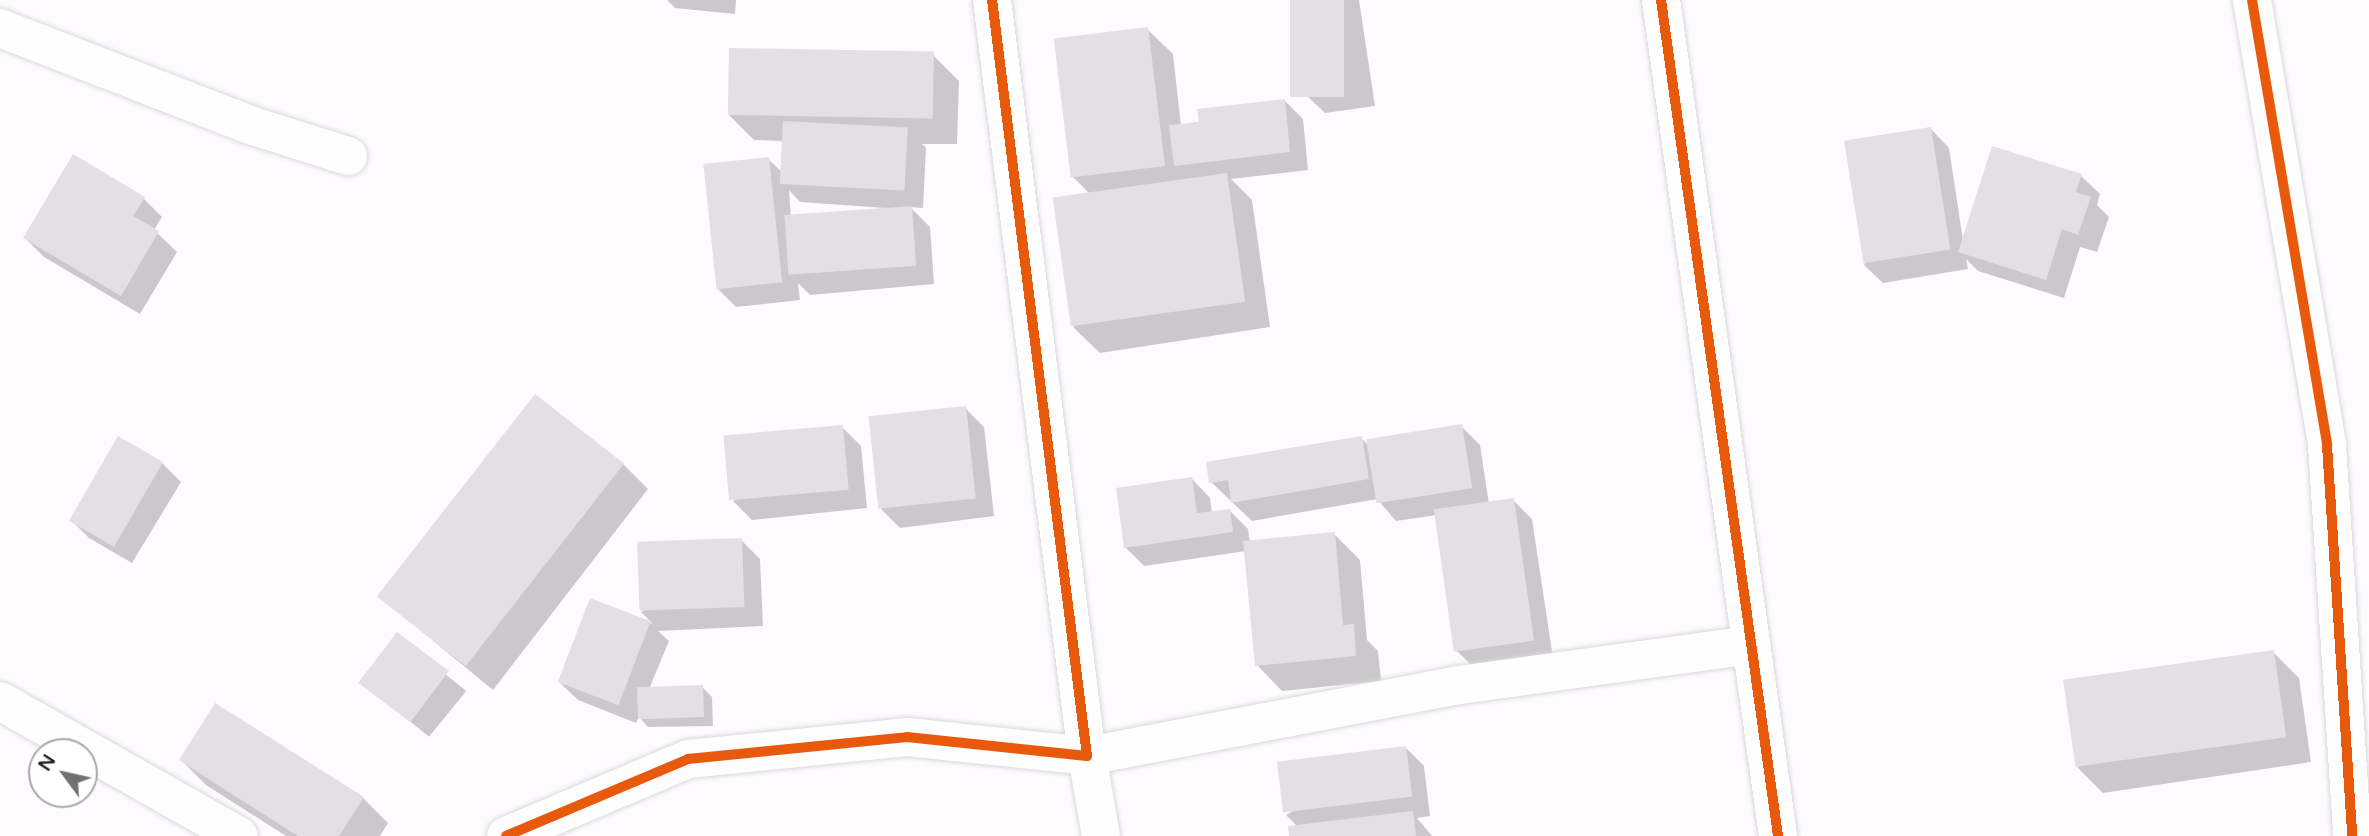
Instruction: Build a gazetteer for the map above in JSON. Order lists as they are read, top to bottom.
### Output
{
  "north": "top left"
}
